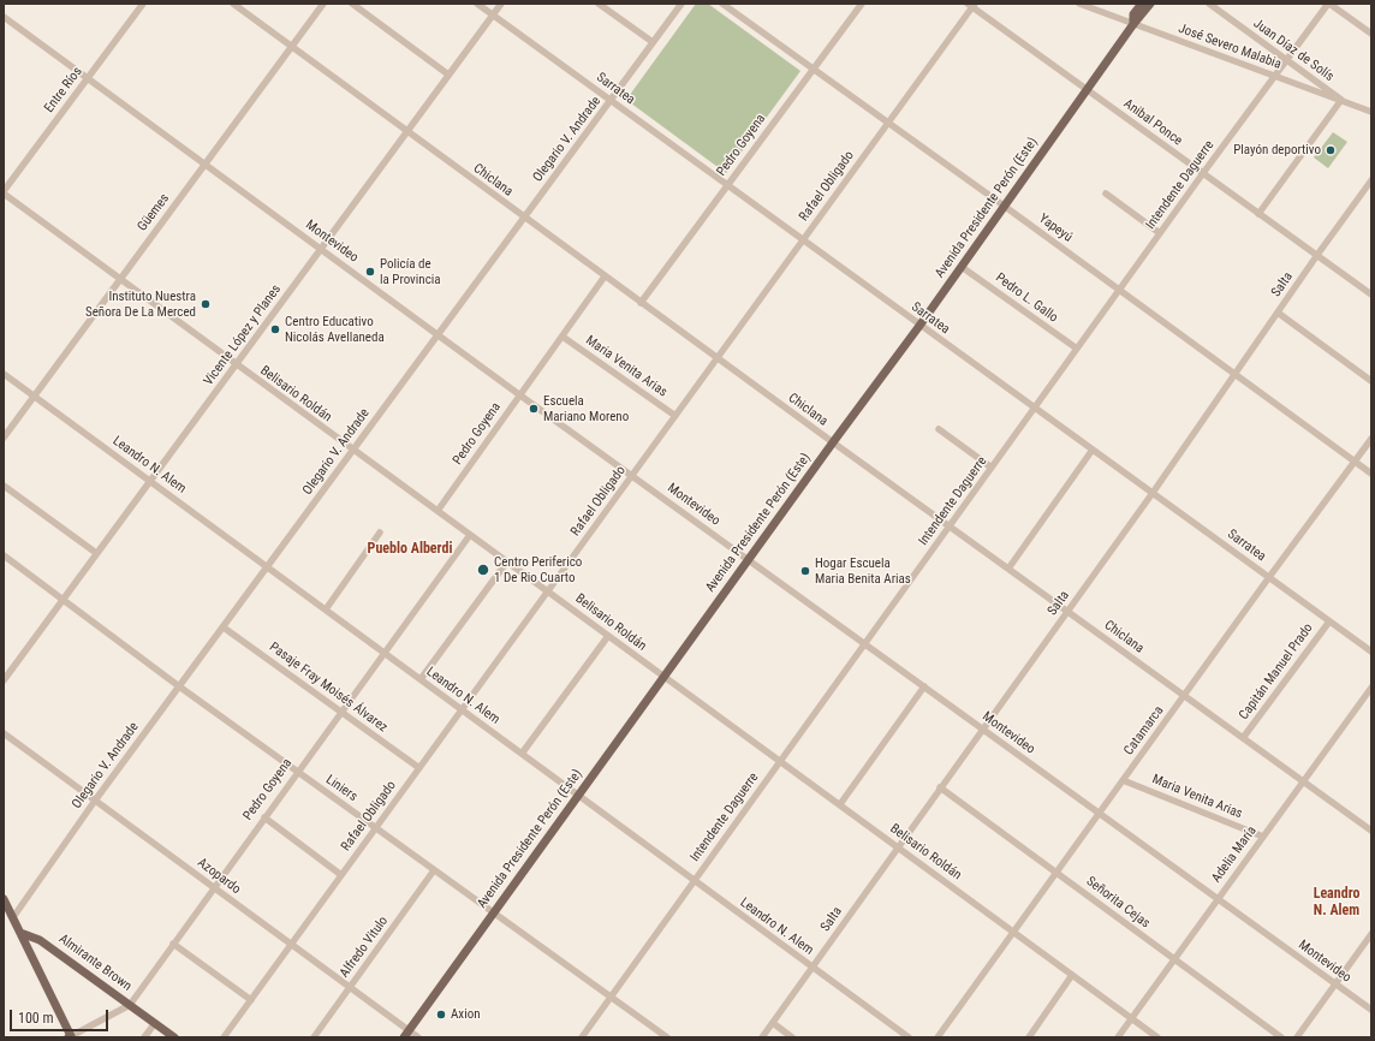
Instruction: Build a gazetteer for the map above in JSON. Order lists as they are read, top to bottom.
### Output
{
  "streets": {
    "main road": ["Avenida Presidente Perón (Este)", "Almirante Brown"],
    "street": [
      "José Severo Malabia",
      "Juan Díaz de Solís",
      "Sarratea",
      "Entre Ríos",
      "Anibal Ponce",
      "Olegario V. Andrade",
      "Pedro Goyena",
      "Chiclana",
      "Intendente Daguerre",
      "Rafael Obligado",
      "Güemes",
      "Yapeyú",
      "Montevideo",
      "Salta",
      "Pedro L. Gallo",
      "Vicente López y Planes",
      "Maria Venita Arias",
      "Belisario Roldán",
      "Leandro N. Alem",
      "Capitán Manuel Prado",
      "Pasaje Fray Moisés Álvarez",
      "Catamarca",
      "Liniers",
      "Adelia María",
      "Azopardo",
      "Señorita Cejas",
      "Alfredo Vitulo"
    ]
  },
  "crossings": [
    ["José Severo Malabia", "Juan Díaz de Solís"],
    ["José Severo Malabia", "Intendente Daguerre"],
    ["José Severo Malabia", "Avenida Presidente Perón (Este)"],
    ["Juan Díaz de Solís", "Intendente Daguerre"],
    ["Sarratea", "Olegario V. Andrade"],
    ["Sarratea", "Pedro Goyena"],
    ["Sarratea", "Intendente Daguerre"],
    ["Sarratea", "Rafael Obligado"],
    ["Sarratea", "Avenida Presidente Perón (Este)"],
    ["Sarratea", "Salta"],
    ["Sarratea", "Vicente López y Planes"],
    ["Sarratea", "Capitán Manuel Prado"],
    ["Sarratea", "Catamarca"],
    ["Entre Ríos", "Montevideo"],
    ["Entre Ríos", "Belisario Roldán"],
    ["Anibal Ponce", "Intendente Daguerre"],
    ["Anibal Ponce", "Rafael Obligado"],
    ["Anibal Ponce", "Avenida Presidente Perón (Este)"],
    ["Anibal Ponce", "Salta"],
    ["Olegario V. Andrade", "Chiclana"],
    ["Olegario V. Andrade", "Montevideo"],
    ["Olegario V. Andrade", "Belisario Roldán"],
    ["Olegario V. Andrade", "Leandro N. Alem"],
    ["Olegario V. Andrade", "Pasaje Fray Moisés Álvarez"],
    ["Olegario V. Andrade", "Liniers"],
    ["Olegario V. Andrade", "Azopardo"],
    ["Pedro Goyena", "Chiclana"],
    ["Pedro Goyena", "Yapeyú"],
    ["Pedro Goyena", "Montevideo"],
    ["Pedro Goyena", "Maria Venita Arias"],
    ["Pedro Goyena", "Belisario Roldán"],
    ["Pedro Goyena", "Leandro N. Alem"],
    ["Pedro Goyena", "Pasaje Fray Moisés Álvarez"],
    ["Pedro Goyena", "Liniers"],
    ["Pedro Goyena", "Azopardo"],
    ["Pedro Goyena", "Almirante Brown"],
    ["Chiclana", "Intendente Daguerre"],
    ["Chiclana", "Rafael Obligado"],
    ["Chiclana", "Avenida Presidente Perón (Este)"],
    ["Chiclana", "Güemes"],
    ["Chiclana", "Salta"],
    ["Chiclana", "Vicente López y Planes"],
    ["Chiclana", "Capitán Manuel Prado"],
    ["Chiclana", "Catamarca"],
    ["Chiclana", "Adelia María"],
    ["Intendente Daguerre", "Yapeyú"],
    ["Intendente Daguerre", "Montevideo"],
    ["Intendente Daguerre", "Pedro L. Gallo"],
    ["Intendente Daguerre", "Belisario Roldán"],
    ["Intendente Daguerre", "Leandro N. Alem"],
    ["Intendente Daguerre", "Liniers"],
    ["Rafael Obligado", "Yapeyú"],
    ["Rafael Obligado", "Montevideo"],
    ["Rafael Obligado", "Maria Venita Arias"],
    ["Rafael Obligado", "Belisario Roldán"],
    ["Rafael Obligado", "Leandro N. Alem"],
    ["Rafael Obligado", "Pasaje Fray Moisés Álvarez"],
    ["Rafael Obligado", "Liniers"],
    ["Rafael Obligado", "Azopardo"],
    ["Avenida Presidente Perón (Este)", "Yapeyú"],
    ["Avenida Presidente Perón (Este)", "Montevideo"],
    ["Avenida Presidente Perón (Este)", "Pedro L. Gallo"],
    ["Avenida Presidente Perón (Este)", "Belisario Roldán"],
    ["Avenida Presidente Perón (Este)", "Leandro N. Alem"],
    ["Avenida Presidente Perón (Este)", "Liniers"],
    ["Avenida Presidente Perón (Este)", "Azopardo"],
    ["Güemes", "Montevideo"],
    ["Güemes", "Belisario Roldán"],
    ["Güemes", "Leandro N. Alem"],
    ["Yapeyú", "Salta"],
    ["Yapeyú", "Catamarca"],
    ["Montevideo", "Salta"],
    ["Montevideo", "Vicente López y Planes"],
    ["Montevideo", "Catamarca"],
    ["Montevideo", "Adelia María"],
    ["Salta", "Belisario Roldán"],
    ["Salta", "Leandro N. Alem"],
    ["Salta", "Señorita Cejas"],
    ["Vicente López y Planes", "Belisario Roldán"],
    ["Vicente López y Planes", "Leandro N. Alem"],
    ["Vicente López y Planes", "Liniers"],
    ["Maria Venita Arias", "Catamarca"],
    ["Maria Venita Arias", "Adelia María"],
    ["Belisario Roldán", "Catamarca"],
    ["Belisario Roldán", "Adelia María"],
    ["Catamarca", "Señorita Cejas"],
    ["Liniers", "Alfredo Vitulo"],
    ["Adelia María", "Señorita Cejas"],
    ["Azopardo", "Alfredo Vitulo"]
  ],
  "districts": ["Pueblo Alberdi", "Leandro N. Alem"],
  "places": [
    "Playón deportivo",
    "Policía de la Provincia",
    "Instituto Nuestra Señora De La Merced",
    "Centro Educativo Nicolás Avellaneda",
    "Escuela Mariano Moreno",
    "Centro Periferico 1 De Rio Cuarto",
    "Hogar Escuela Maria Benita Arias",
    "Axion"
  ],
  "scale_bar": "100 m"
}
